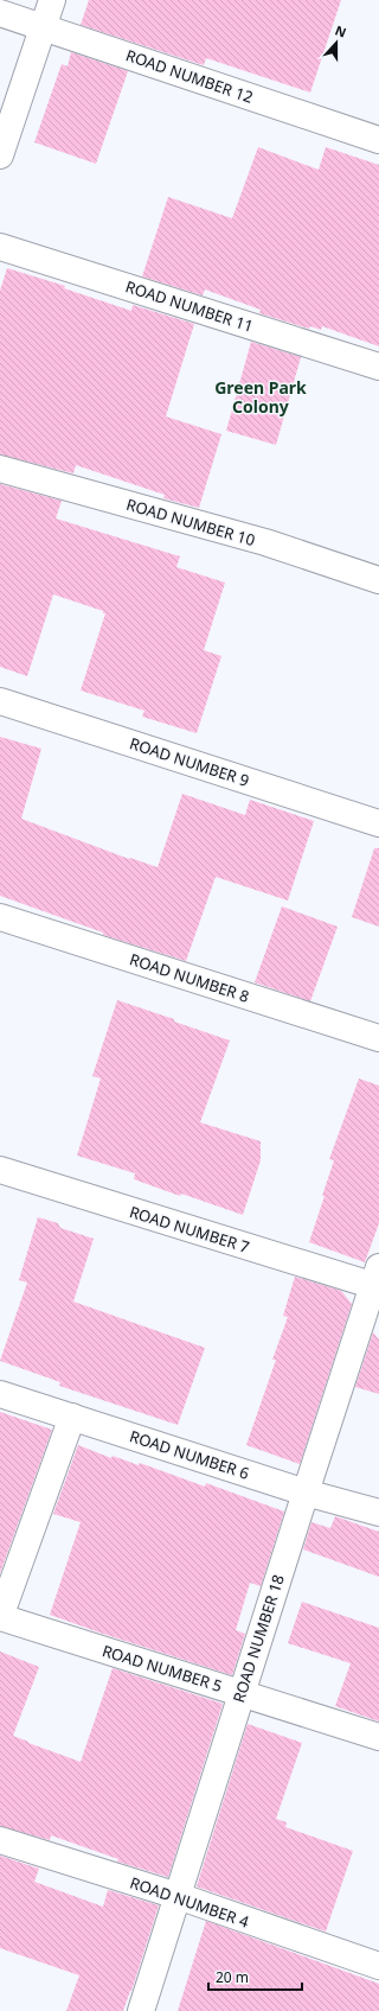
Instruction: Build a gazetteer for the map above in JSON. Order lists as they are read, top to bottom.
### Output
{
  "streets": {
    "street": [
      "ROAD NUMBER 12",
      "ROAD NUMBER 11",
      "ROAD NUMBER 10",
      "ROAD NUMBER 9",
      "ROAD NUMBER 8",
      "ROAD NUMBER 7",
      "ROAD NUMBER 6",
      "ROAD NUMBER 18",
      "ROAD NUMBER 5",
      "ROAD NUMBER 4"
    ]
  },
  "crossings": [
    ["ROAD NUMBER 7", "ROAD NUMBER 18"],
    ["ROAD NUMBER 6", "ROAD NUMBER 18"],
    ["ROAD NUMBER 18", "ROAD NUMBER 5"],
    ["ROAD NUMBER 18", "ROAD NUMBER 4"]
  ],
  "districts": ["Green Park Colony"],
  "scale_bar": "20 m",
  "north": "top"
}
